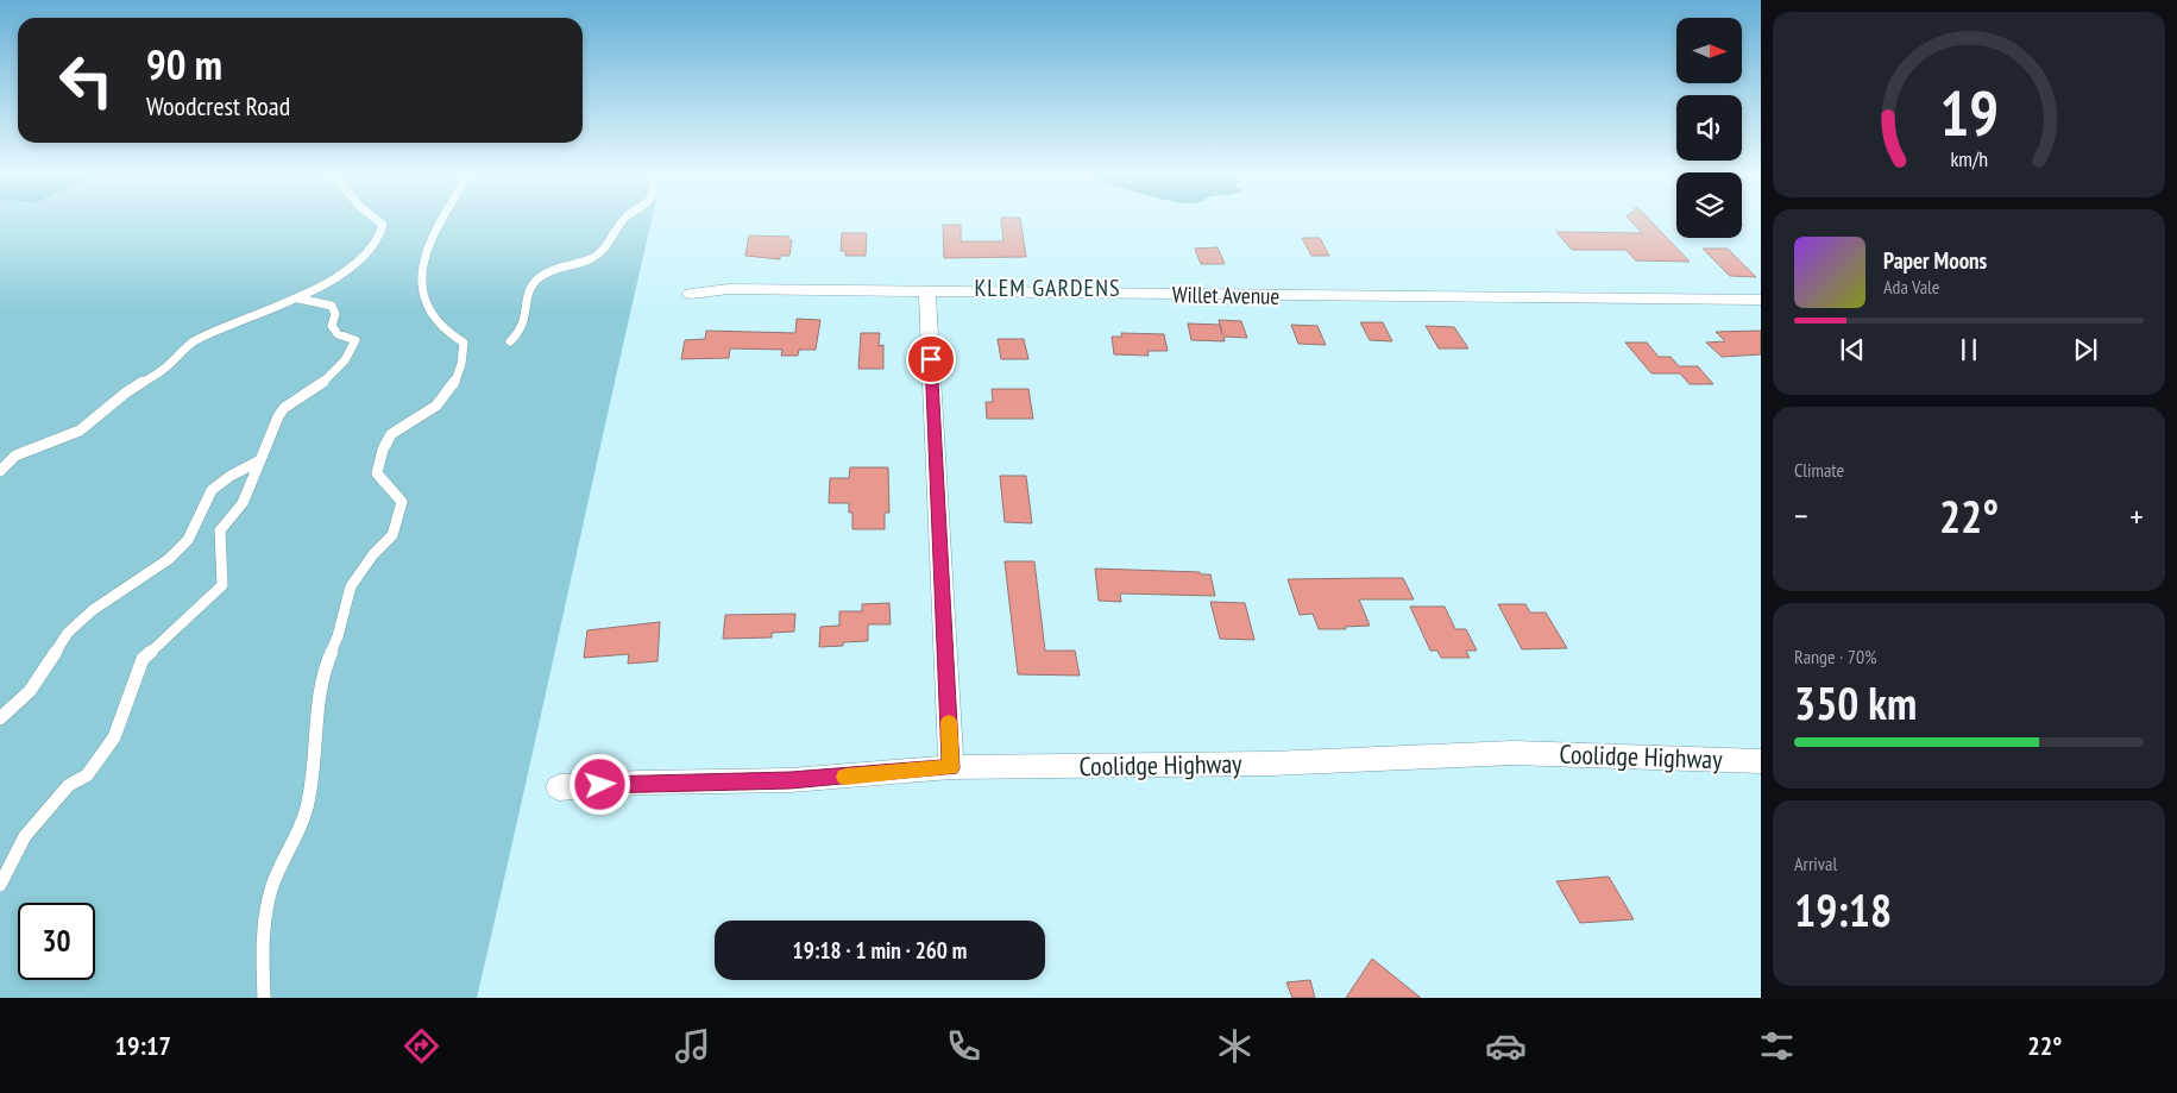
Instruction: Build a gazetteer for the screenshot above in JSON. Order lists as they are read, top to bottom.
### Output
{
  "streets": {
    "street": ["Willet Avenue", "Coolidge Highway"]
  },
  "districts": ["KLEM GARDENS"],
  "north": "right",
  "page": {
    "turn": ["90 m", "Woodcrest Road"],
    "song": ["Paper Moons", "Ada Vale"],
    "tile": [
      "Climate",
      ["Range · 70%", "350 km"],
      ["Arrival", "19:18"]
    ],
    "heat": ["−", "22°", "+"],
    "limit": "30",
    "trip": "19:18 · 1 min · 260 m",
    "tabs": ["19:17", "22°"],
    "gauge": ["19", "km/h"]
  }
}
